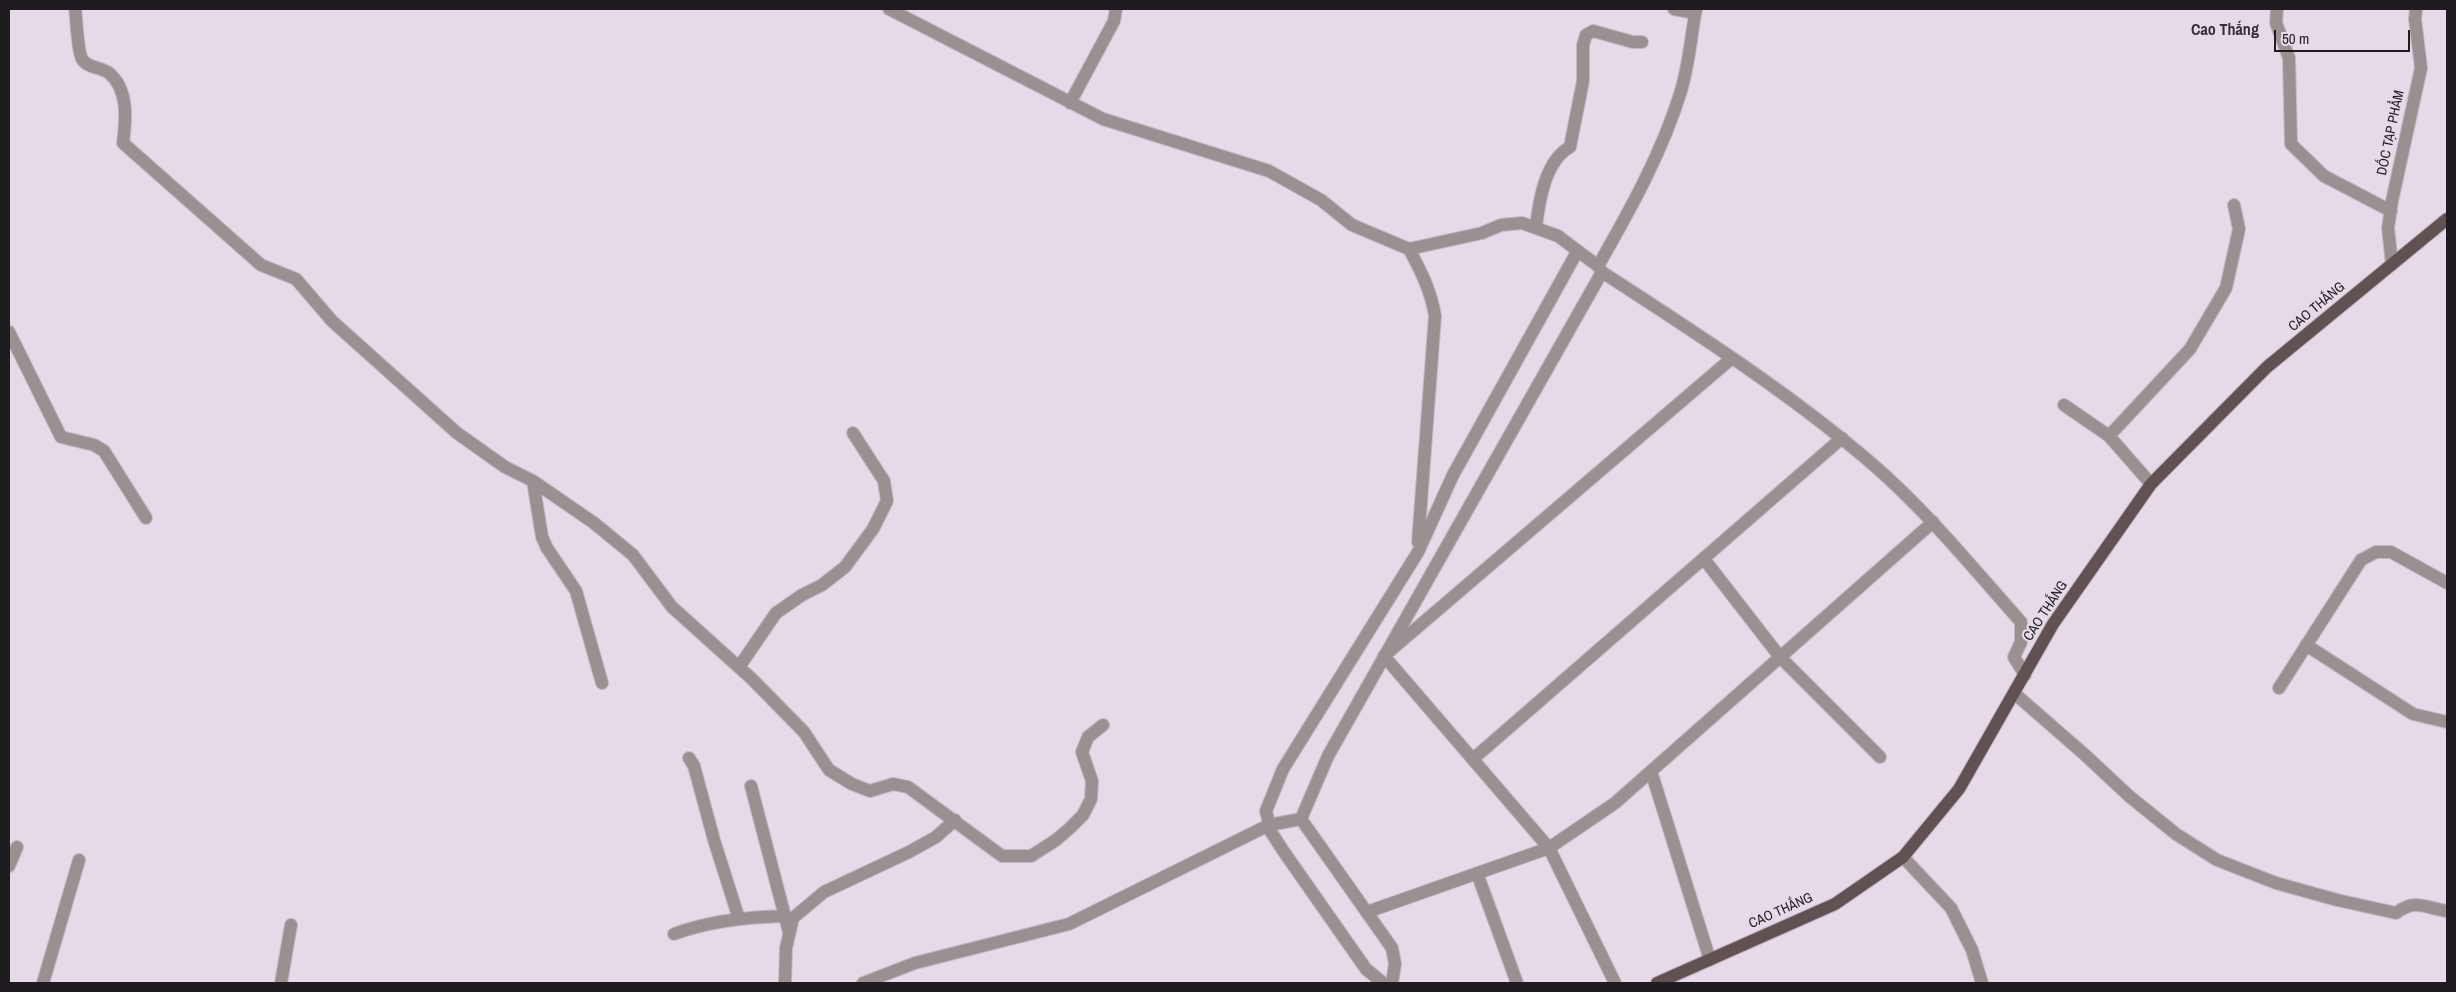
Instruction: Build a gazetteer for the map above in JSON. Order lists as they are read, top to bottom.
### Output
{
  "streets": {
    "main road": ["CAO THẮNG"],
    "street": ["DỐC TẠP PHẨM"]
  },
  "crossings": [
    ["DỐC TẠP PHẨM", "CAO THẮNG"]
  ],
  "districts": ["Cao Thắng"],
  "scale_bar": "50 m"
}
